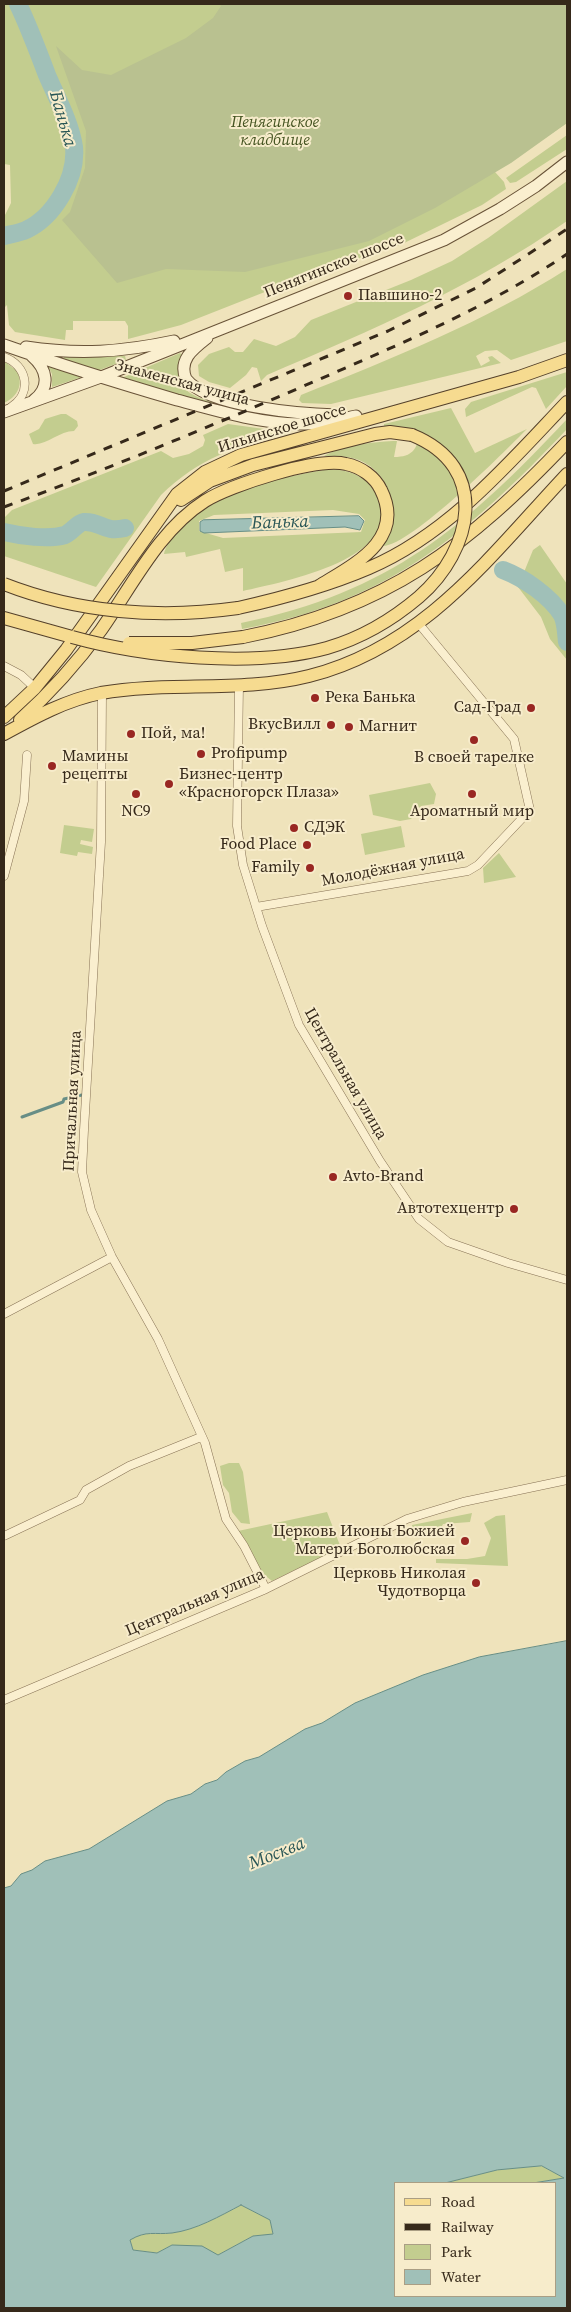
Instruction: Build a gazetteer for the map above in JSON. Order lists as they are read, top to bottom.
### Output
{
  "streets": {
    "main road": ["Пенягинское шоссе", "Знаменская улица", "Ильинское шоссе"],
    "street": ["Молодёжная улица", "Центральная улица", "Причальная улица"]
  },
  "crossings": [
    ["Пенягинское шоссе", "Знаменская улица"],
    ["Молодёжная улица", "Центральная улица"],
    ["Центральная улица", "Причальная улица"]
  ],
  "water": ["Банька", "Москва"],
  "parks": ["Пенягинское кладбище"],
  "places": [
    "Павшино-2",
    "Река Банька",
    "Сад-Град",
    "ВкусВилл",
    "Магнит",
    "Пой, ма!",
    "В своей тарелке",
    "Profipump",
    "Мамины рецепты",
    "Бизнес-центр «Красногорск Плаза»",
    "NC9",
    "Ароматный мир",
    "СДЭК",
    "Food Place",
    "Family",
    "Avto-Brand",
    "Автотехцентр",
    "Церковь Иконы Божией Матери Боголюбская",
    "Церковь Николая Чудотворца"
  ],
  "legend": [
    "Road",
    "Railway",
    "Park",
    "Water"
  ]
}
